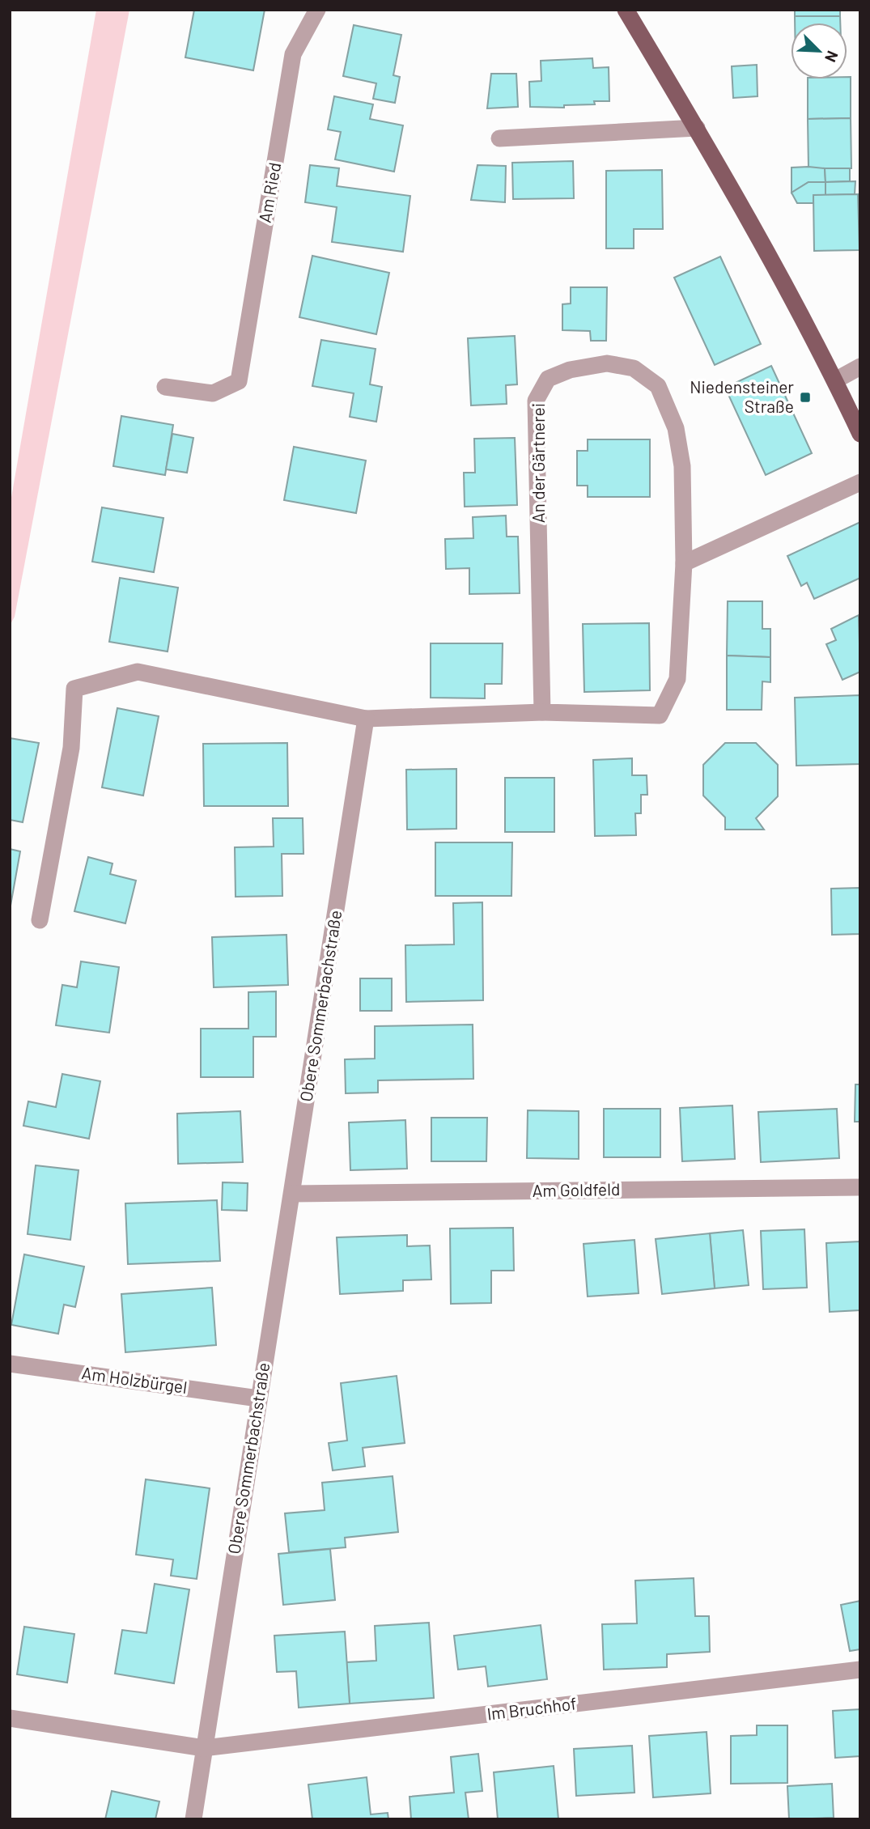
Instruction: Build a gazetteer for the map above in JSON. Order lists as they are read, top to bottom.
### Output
{
  "streets": {
    "street": [
      "Am Ried",
      "An der Gärtnerei",
      "Obere Sommerbachstraße",
      "Am Goldfeld",
      "Am Holzbürgel",
      "Im Bruchhof"
    ]
  },
  "crossings": [
    ["An der Gärtnerei", "Obere Sommerbachstraße"],
    ["Obere Sommerbachstraße", "Am Goldfeld"],
    ["Obere Sommerbachstraße", "Am Holzbürgel"],
    ["Obere Sommerbachstraße", "Im Bruchhof"]
  ],
  "places": {
    "transit": ["Niedensteiner Straße"]
  },
  "north": "bottom right"
}
